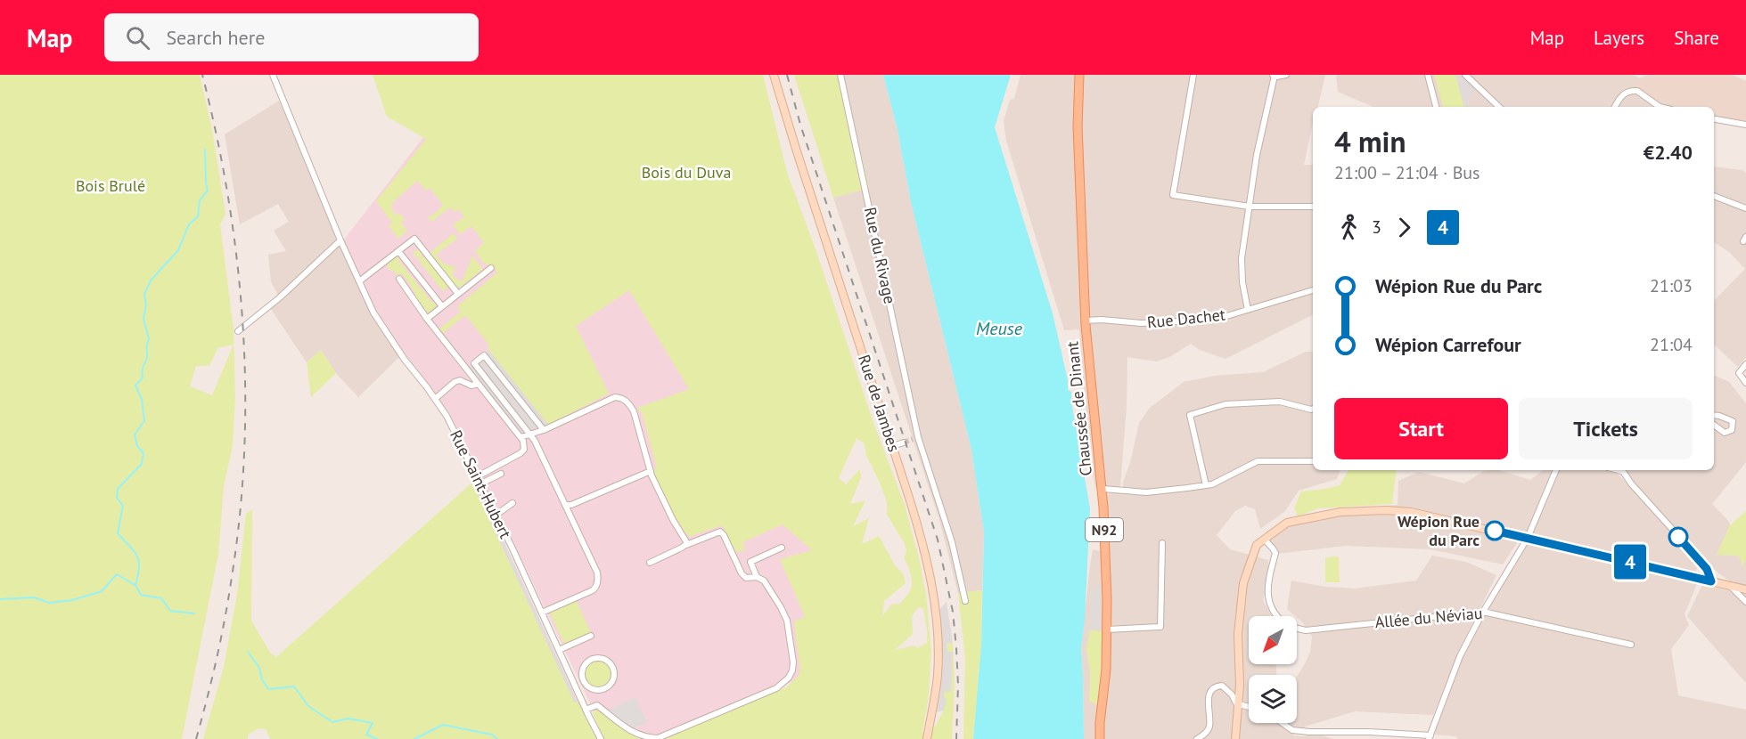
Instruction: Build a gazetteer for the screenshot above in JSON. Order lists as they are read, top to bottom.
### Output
{
  "streets": {
    "main road": ["Rue de Jambes", "Chaussée de Dinant", "N92"],
    "street": [
      "Rue du Rivage",
      "Rue Dachet",
      "Rue Saint-Hubert",
      "Allée du Néviau"
    ]
  },
  "crossings": [
    ["Rue Dachet", "Chaussée de Dinant"]
  ],
  "water": ["Meuse"],
  "parks": ["Bois du Duva", "Bois Brulé"],
  "places": ["Wépion Rue du Parc"],
  "lines": ["bus line 4"],
  "north": "bottom left",
  "page": {
    "header": "Map",
    "search": "Search here",
    "nav": ["Map", "Layers", "Share"],
    "on_map": "4",
    "heading": ["4 min", "21:00 – 21:04 · Bus", "€2.40"],
    "legs": ["3", "4"],
    "list": [
      {
        "name": "Wépion Rue du Parc",
        "value": "21:03"
      },
      {
        "name": "Wépion Carrefour",
        "value": "21:04"
      }
    ],
    "buttons": ["Start", "Tickets"]
  }
}
